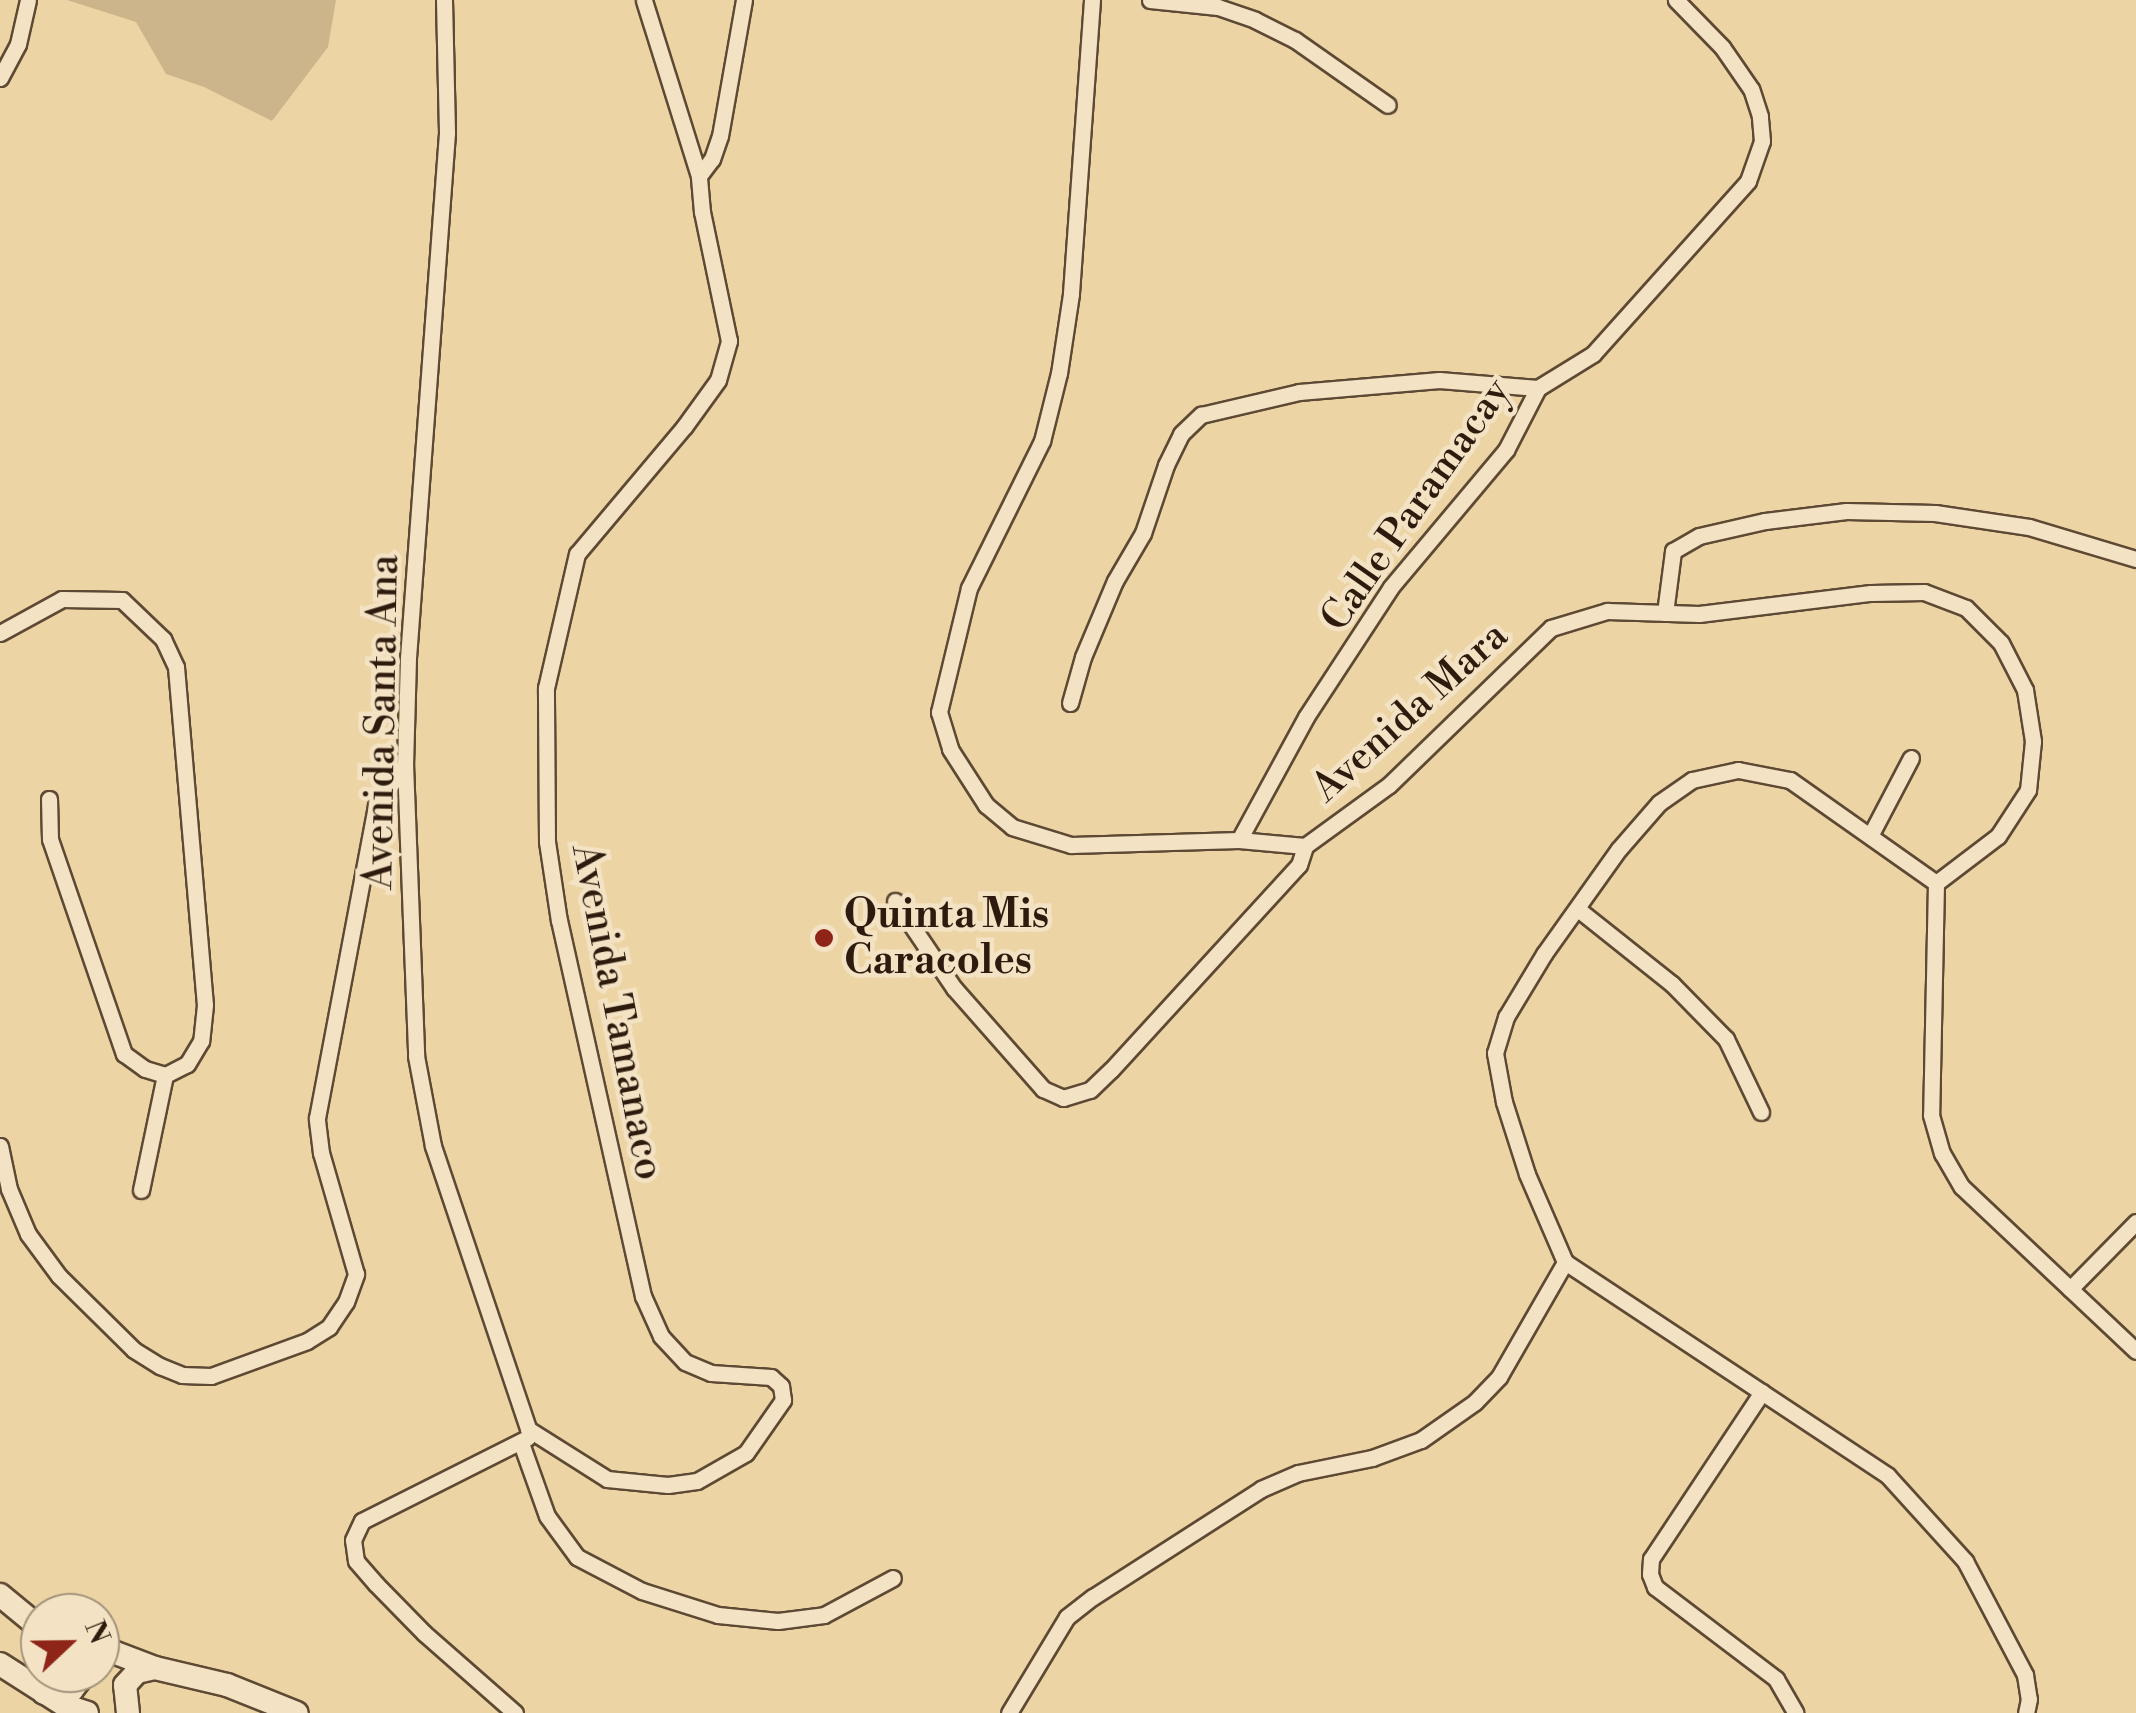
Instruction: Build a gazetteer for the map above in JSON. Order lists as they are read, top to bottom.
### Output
{
  "streets": {
    "street": [
      "Calle Paramacay",
      "Avenida Mara",
      "Avenida Santa Ana",
      "Avenida Tamanaco"
    ]
  },
  "crossings": [
    ["Calle Paramacay", "Avenida Mara"],
    ["Avenida Santa Ana", "Avenida Tamanaco"]
  ],
  "places": ["Quinta Mis Caracoles"],
  "north": "right"
}
